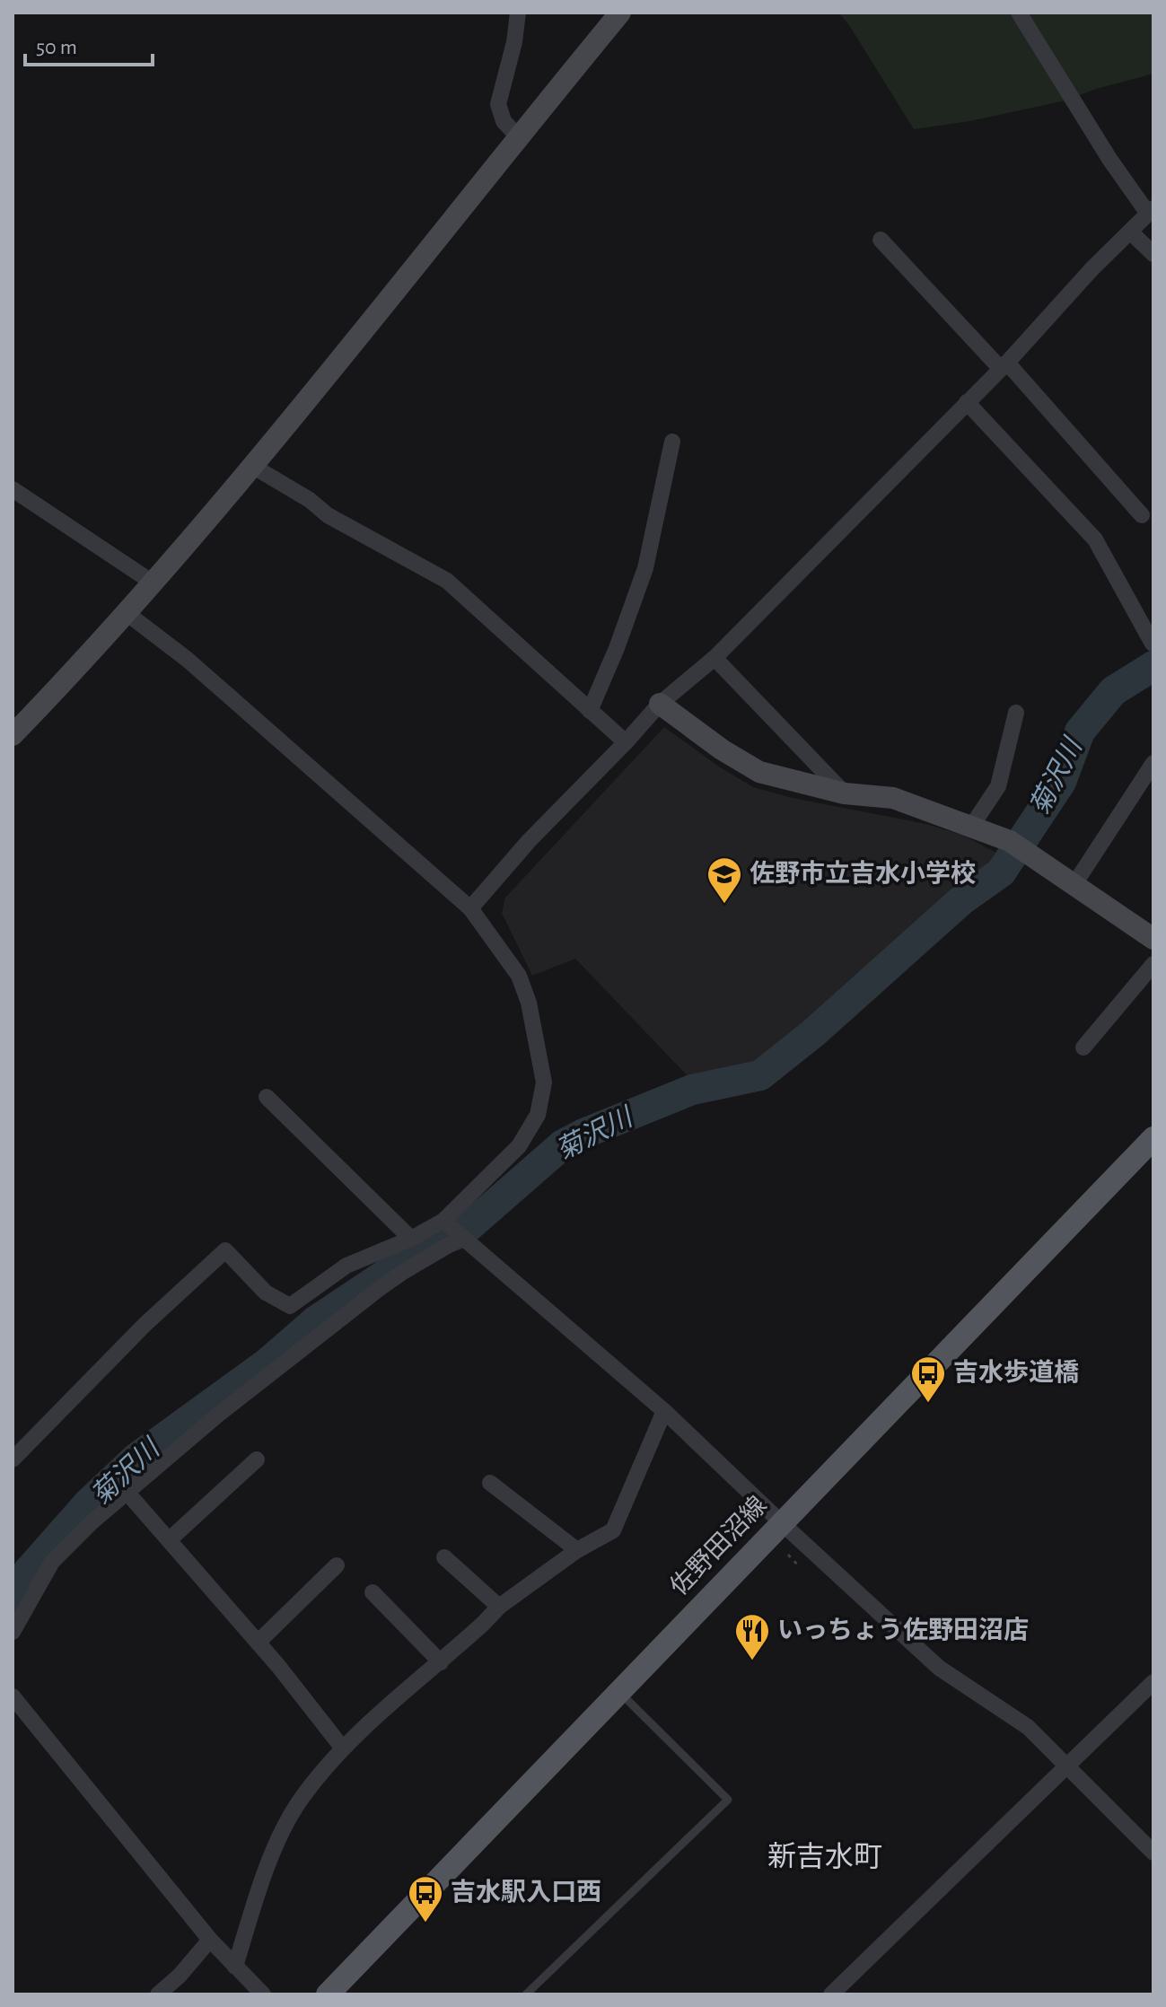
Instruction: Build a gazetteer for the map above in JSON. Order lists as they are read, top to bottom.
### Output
{
  "streets": {
    "main road": ["佐野田沼線"]
  },
  "districts": ["新吉水町"],
  "water": ["菊沢川"],
  "places": {
    "school or university": ["佐野市立吉水小学校"],
    "bus stop": ["吉水歩道橋", "吉水駅入口西"],
    "restaurant": ["いっちょう佐野田沼店"]
  },
  "scale_bar": "50 m"
}
